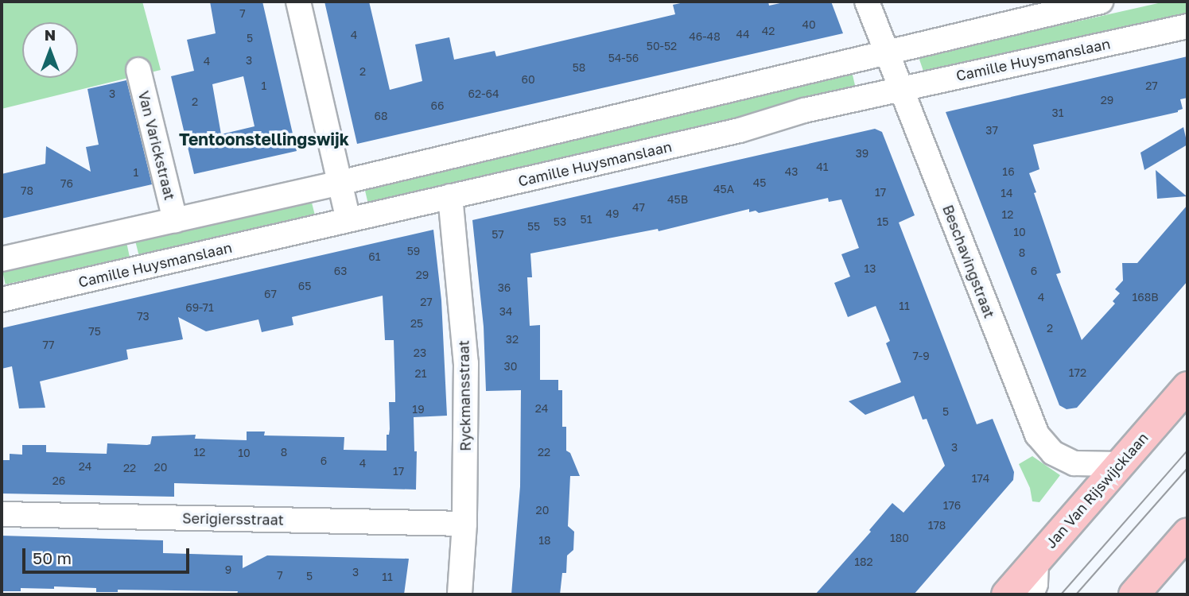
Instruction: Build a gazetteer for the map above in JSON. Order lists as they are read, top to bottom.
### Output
{
  "streets": {
    "main road": ["Jan Van Rijswijcklaan"],
    "street": [
      "Camille Huysmanslaan",
      "Van Varickstraat",
      "Beschavingstraat",
      "Ryckmansstraat",
      "Serigiersstraat"
    ]
  },
  "crossings": [
    ["Camille Huysmanslaan", "Beschavingstraat"],
    ["Camille Huysmanslaan", "Ryckmansstraat"],
    ["Beschavingstraat", "Jan Van Rijswijcklaan"],
    ["Ryckmansstraat", "Serigiersstraat"]
  ],
  "districts": ["Tentoonstellingswijk"],
  "house_numbers": [
    "7",
    "40",
    "42",
    "44",
    "4",
    "46-48",
    "5",
    "50-52",
    "54-56",
    "3",
    "4",
    "58",
    "2",
    "60",
    "1",
    "27",
    "3",
    "62-64",
    "29",
    "2",
    "66",
    "31",
    "68",
    "37",
    "39",
    "41",
    "43",
    "16",
    "1",
    "45",
    "76",
    "45A",
    "78",
    "17",
    "14",
    "45B",
    "47",
    "49",
    "12",
    "51",
    "53",
    "15",
    "55",
    "10",
    "57",
    "59",
    "8",
    "61",
    "13",
    "63",
    "6",
    "29",
    "65",
    "36",
    "67",
    "4",
    "168B",
    "27",
    "11",
    "69-71",
    "34",
    "73",
    "25",
    "2",
    "75",
    "32",
    "77",
    "23",
    "7-9",
    "30",
    "172",
    "21",
    "24",
    "19",
    "5",
    "3",
    "12",
    "8",
    "22",
    "10",
    "6",
    "4",
    "24",
    "20",
    "22",
    "17",
    "174",
    "26",
    "176",
    "20",
    "178",
    "180",
    "18",
    "182",
    "9",
    "3",
    "7",
    "5",
    "11"
  ],
  "scale_bar": "50 m",
  "north": "top"
}
